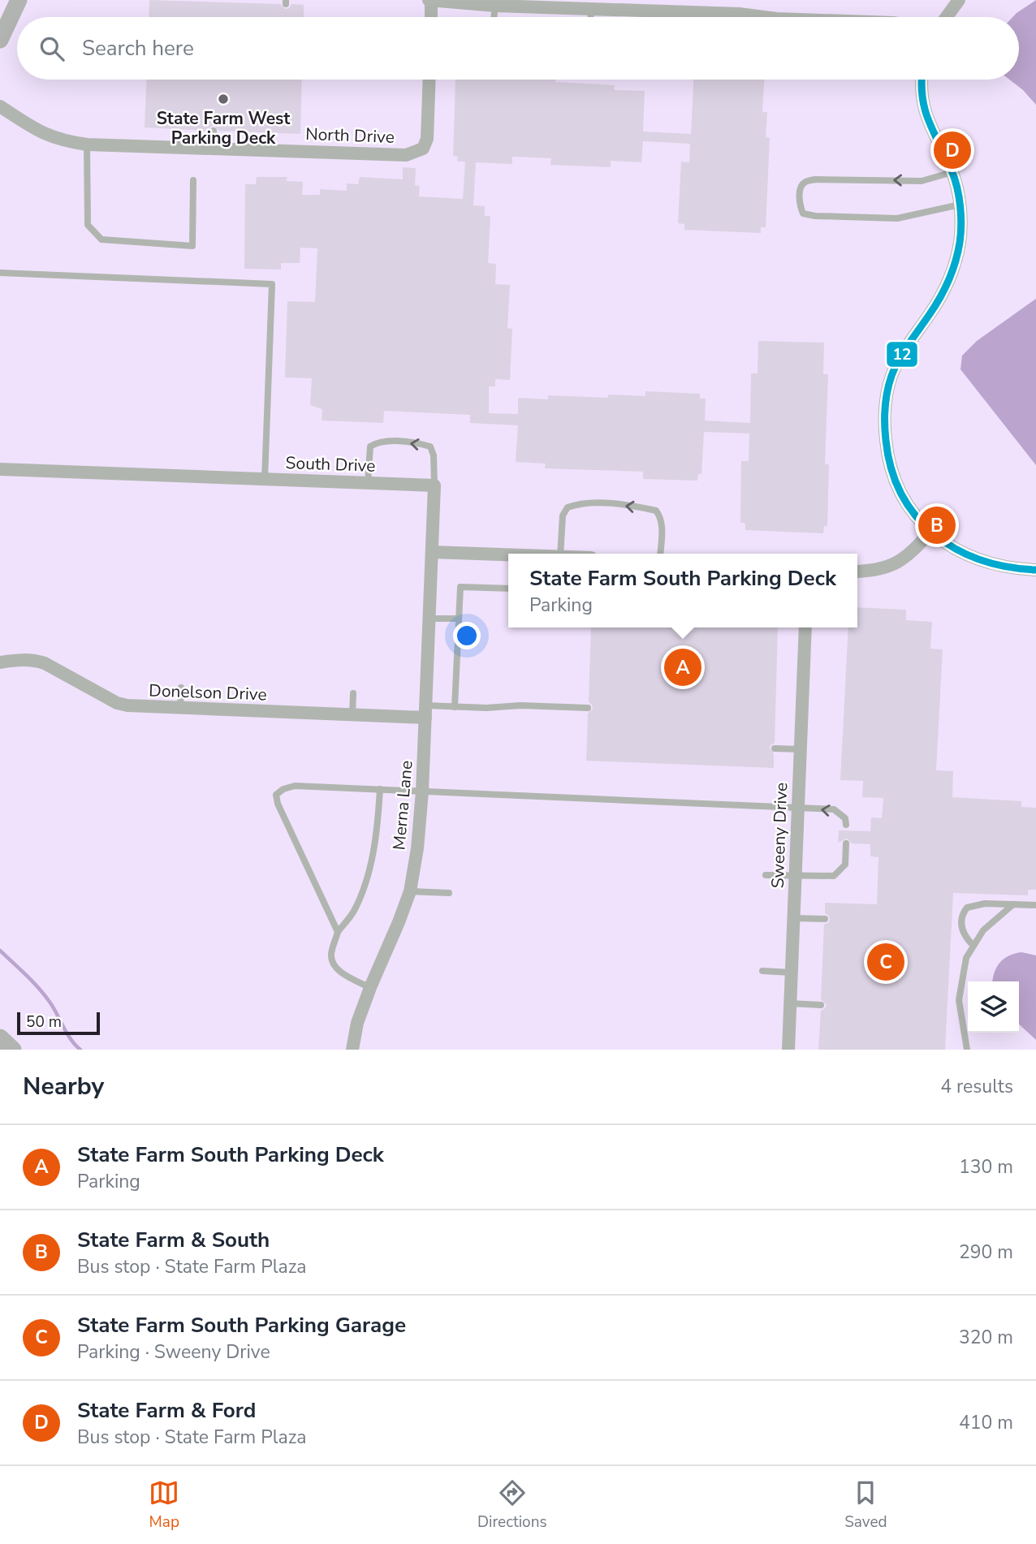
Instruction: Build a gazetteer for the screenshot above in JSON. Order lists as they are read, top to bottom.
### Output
{
  "streets": {
    "street": [
      "North Drive",
      "South Drive",
      "Donelson Drive",
      "Merna Lane",
      "Sweeny Drive"
    ]
  },
  "crossings": [
    ["Donelson Drive", "Merna Lane"]
  ],
  "places": ["State Farm West Parking Deck"],
  "lines": ["transit line 12"],
  "scale_bar": "50 m",
  "page": {
    "search": "Search here",
    "pins": [
      "D",
      "B",
      "A",
      "C"
    ],
    "popup": ["State Farm South Parking Deck", "Parking"],
    "scale": "50 m",
    "heading": ["Nearby", "4 results"],
    "list": [
      {
        "mark": "A",
        "name": "State Farm South Parking Deck",
        "note": "Parking",
        "value": "130 m"
      },
      {
        "mark": "B",
        "name": "State Farm & South",
        "note": "Bus stop · State Farm Plaza",
        "value": "290 m"
      },
      {
        "mark": "C",
        "name": "State Farm South Parking Garage",
        "note": "Parking · Sweeny Drive",
        "value": "320 m"
      },
      {
        "mark": "D",
        "name": "State Farm & Ford",
        "note": "Bus stop · State Farm Plaza",
        "value": "410 m"
      }
    ],
    "nav": ["Map", "Directions", "Saved"]
  }
}
